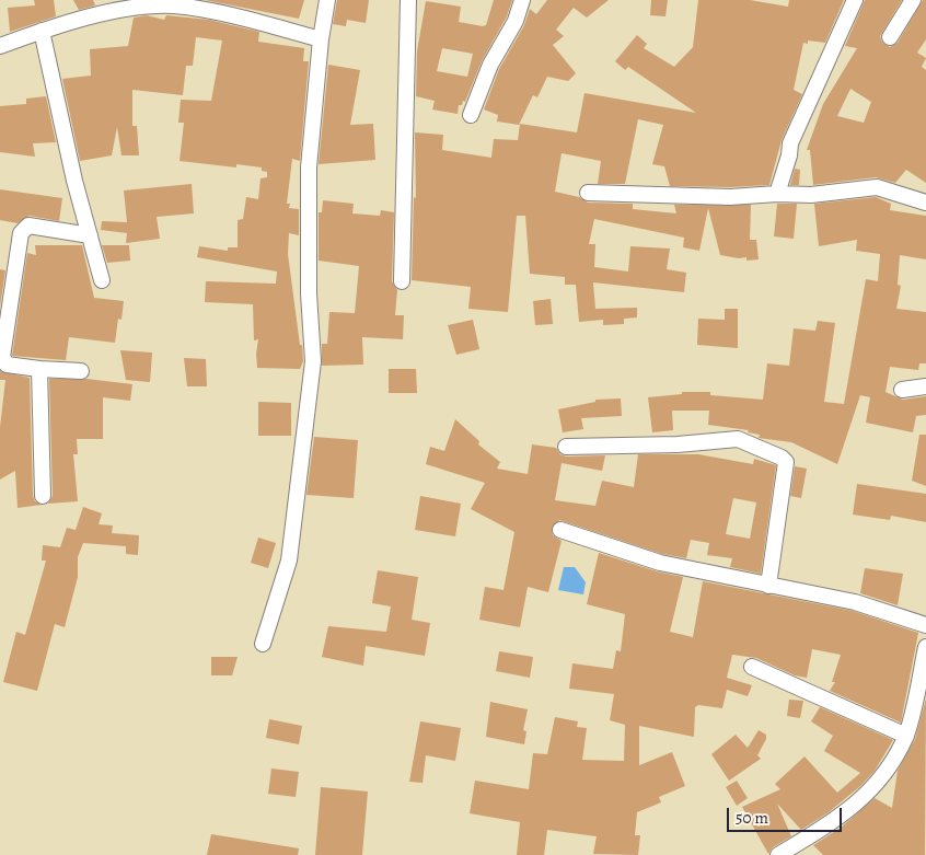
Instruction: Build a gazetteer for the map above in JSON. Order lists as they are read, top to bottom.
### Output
{
  "scale_bar": "50 m"
}
